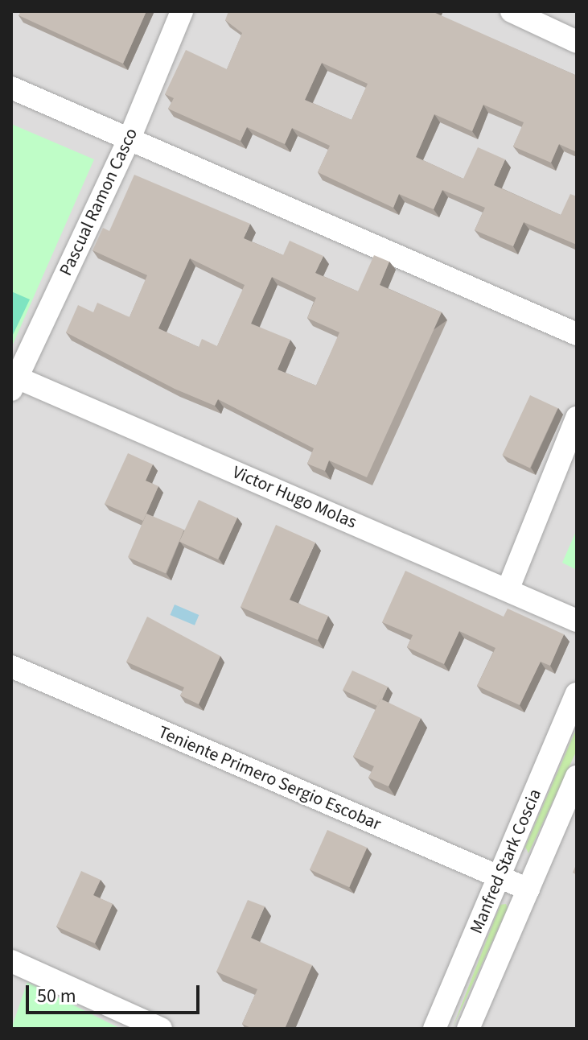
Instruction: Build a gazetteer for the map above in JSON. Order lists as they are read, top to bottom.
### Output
{
  "streets": {
    "street": [
      "Pascual Ramon Casco",
      "Victor Hugo Molas",
      "Teniente Primero Sergio Escobar",
      "Manfred Stark Coscia"
    ]
  },
  "crossings": [
    ["Pascual Ramon Casco", "Victor Hugo Molas"],
    ["Teniente Primero Sergio Escobar", "Manfred Stark Coscia"]
  ],
  "scale_bar": "50 m"
}
